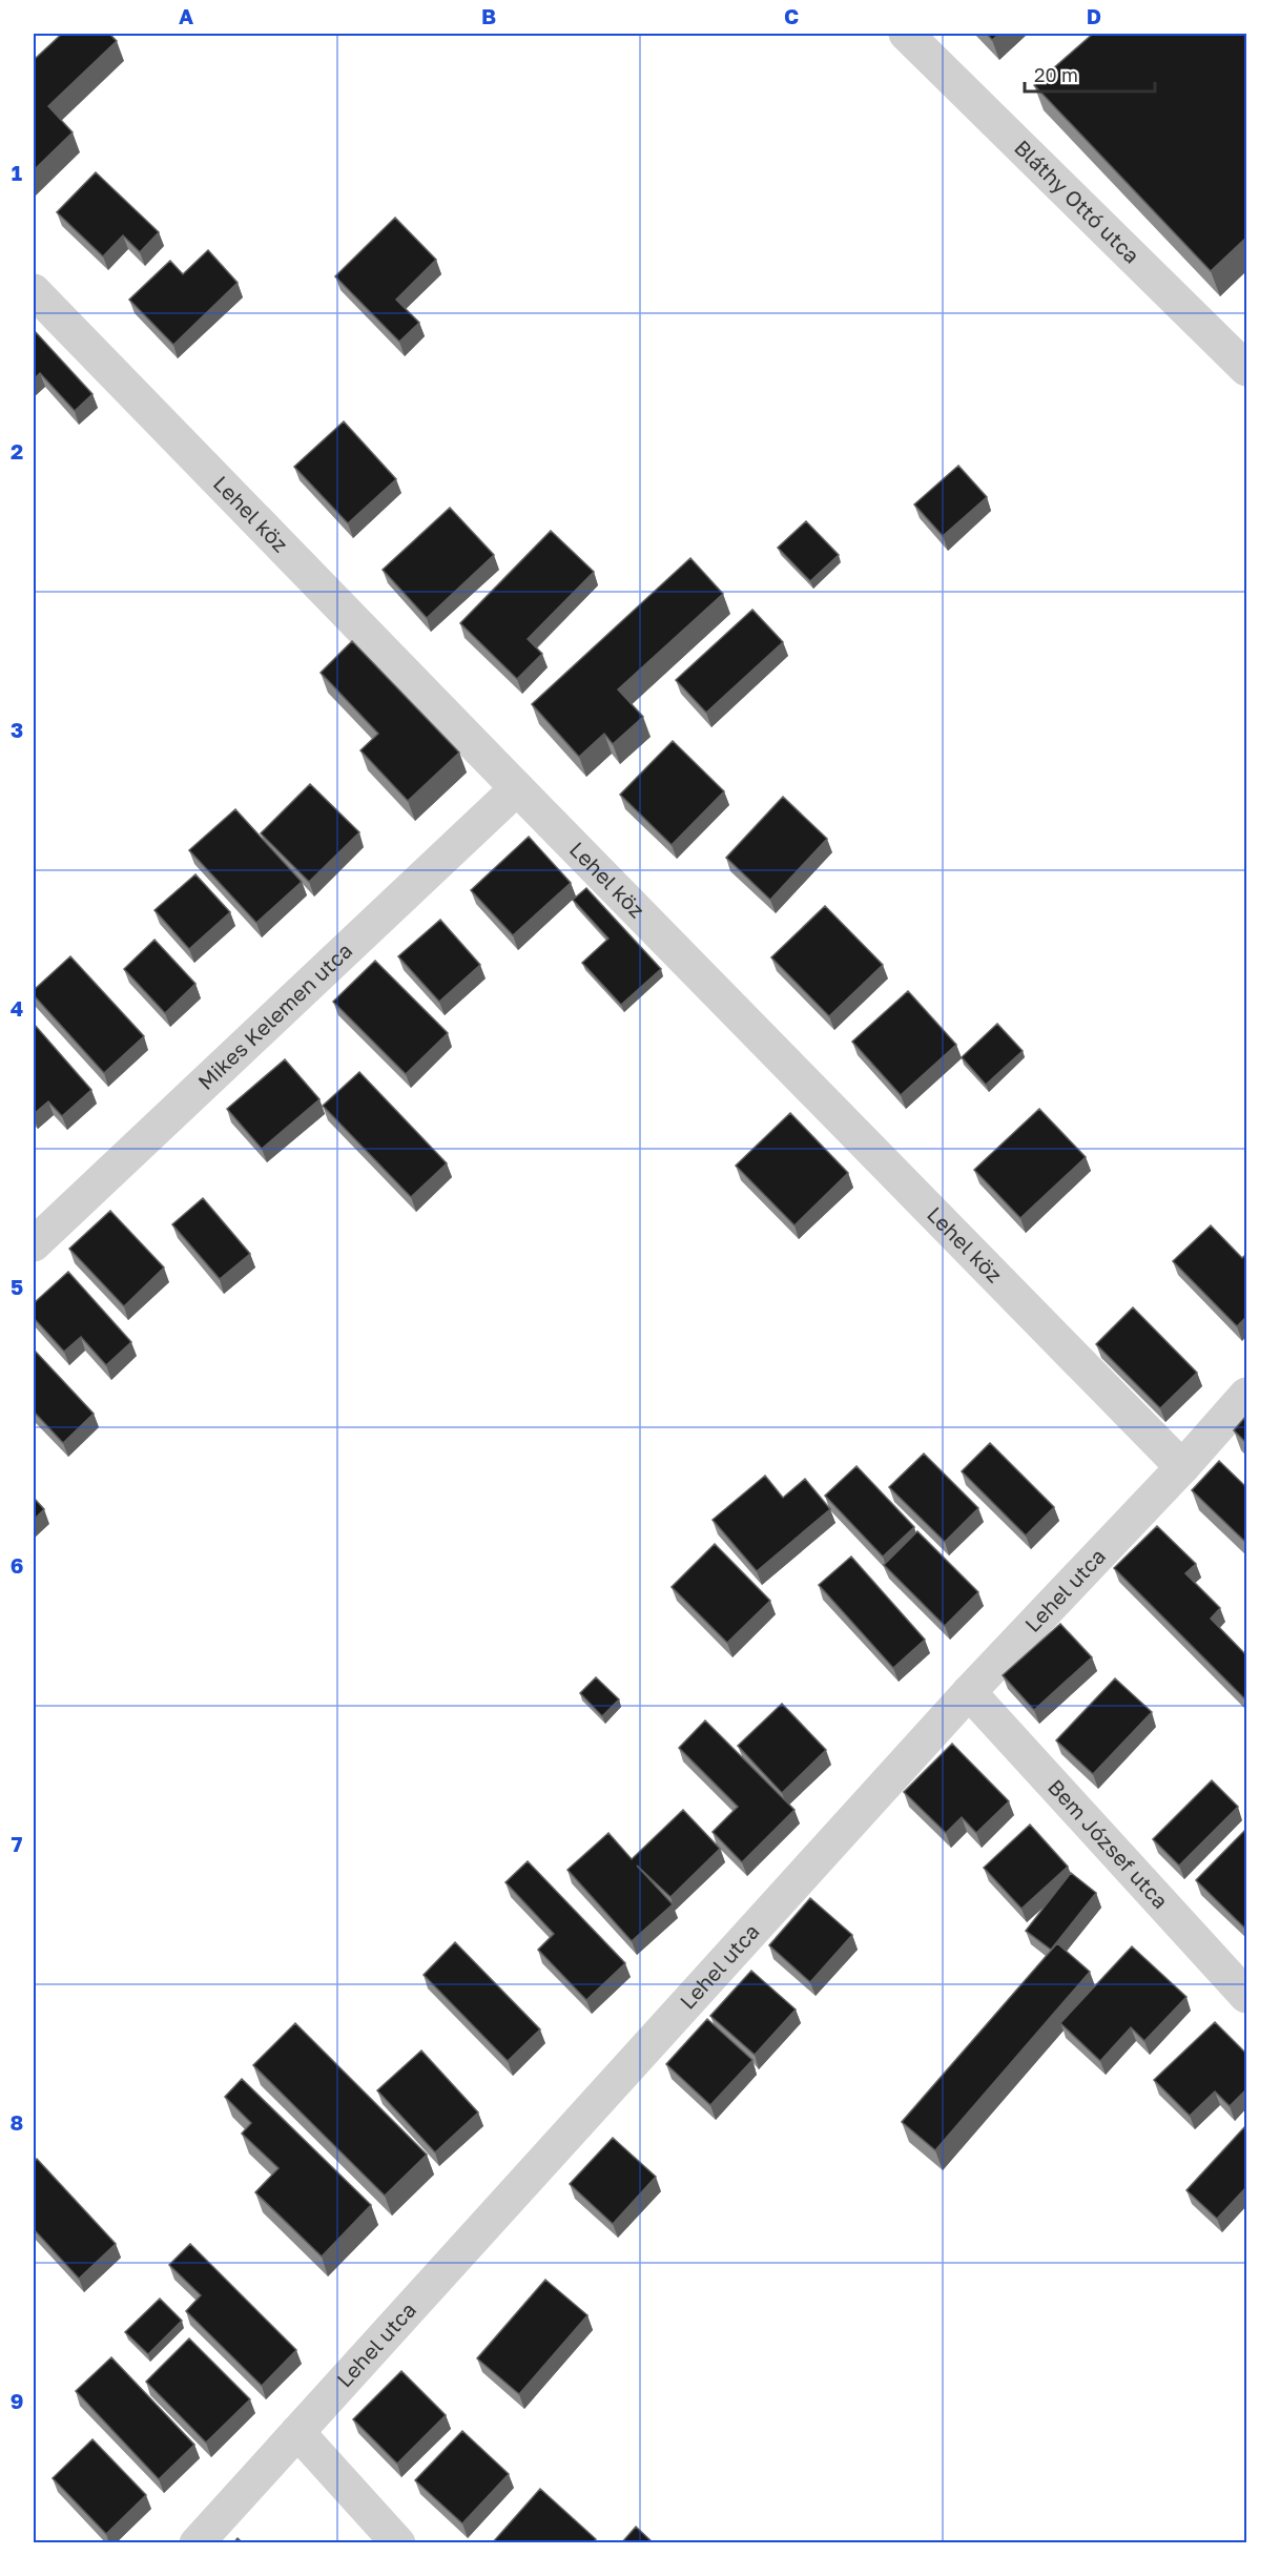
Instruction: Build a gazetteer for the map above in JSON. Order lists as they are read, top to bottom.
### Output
{
  "streets": {
    "street": [
      "Bláthy Ottó utca",
      "Lehel köz",
      "Mikes Kelemen utca",
      "Lehel utca",
      "Bem József utca"
    ]
  },
  "crossings": [
    ["Lehel köz", "Mikes Kelemen utca"],
    ["Lehel köz", "Lehel utca"],
    ["Lehel utca", "Bem József utca"]
  ],
  "scale_bar": "20 m",
  "grid": {
    "columns": [
      "A",
      "B",
      "C",
      "D"
    ],
    "rows": [
      "1",
      "2",
      "3",
      "4",
      "5",
      "6",
      "7",
      "8",
      "9"
    ]
  }
}
